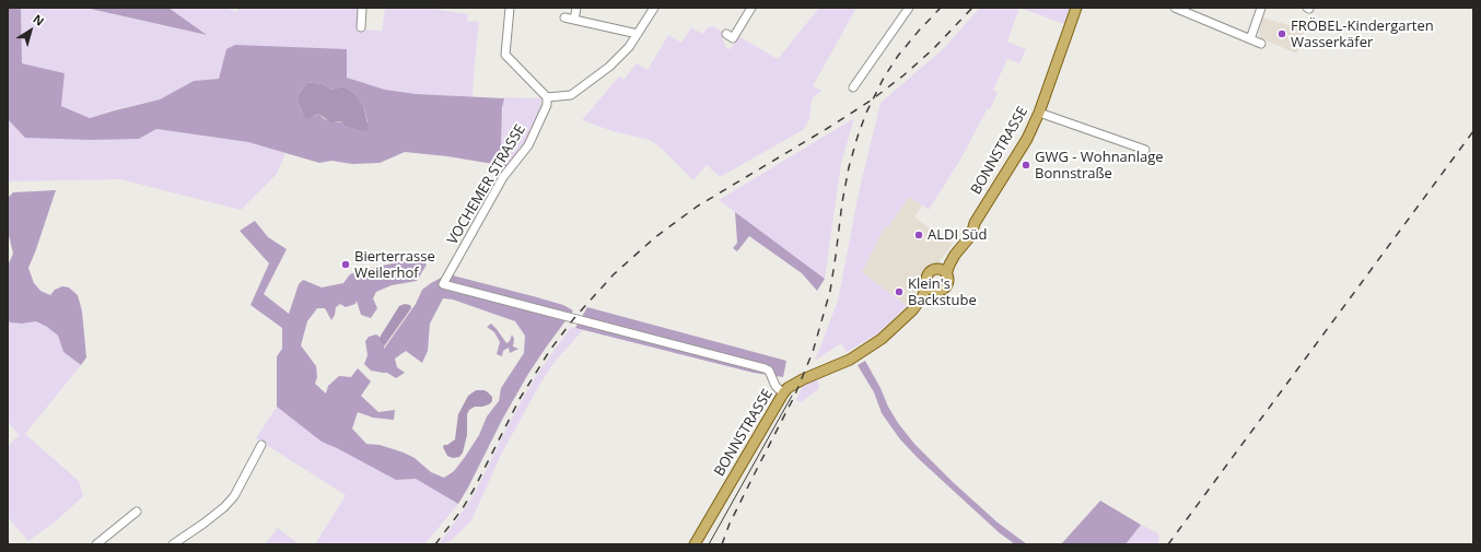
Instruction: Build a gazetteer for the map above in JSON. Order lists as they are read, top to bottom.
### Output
{
  "streets": {
    "main road": ["BONNSTRASSE"],
    "street": ["VOCHEMER STRASSE"]
  },
  "crossings": [
    ["BONNSTRASSE", "VOCHEMER STRASSE"]
  ],
  "places": [
    "FRÖBEL-Kindergarten Wasserkäfer",
    "GWG - Wohnanlage Bonnstraße",
    "ALDI Süd",
    "Bierterrasse Weilerhof",
    "Klein's Backstube"
  ],
  "north": "top right"
}
